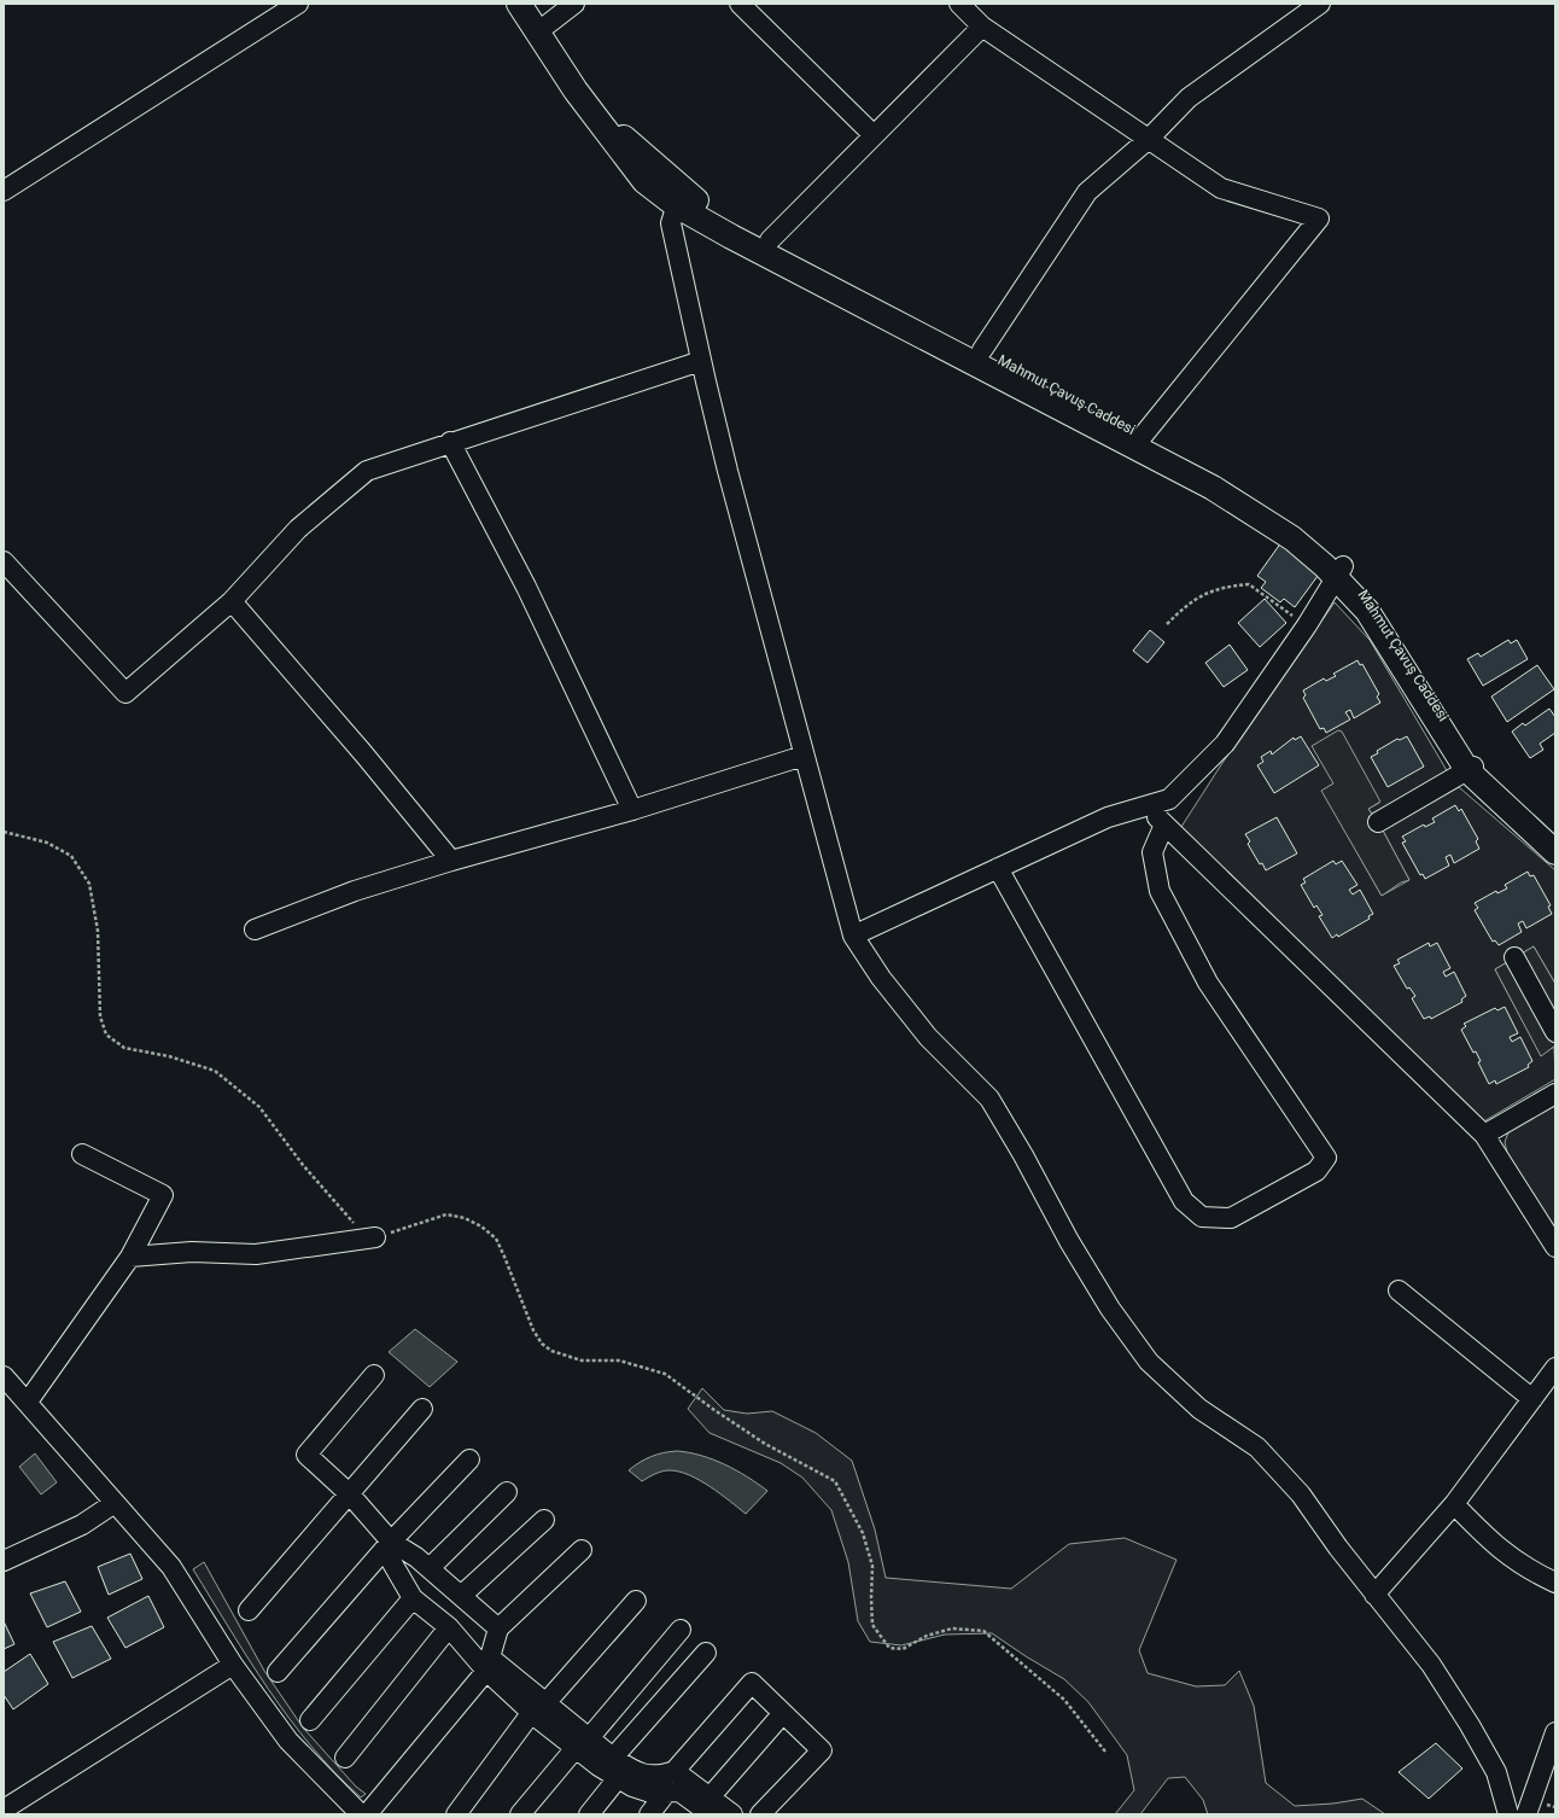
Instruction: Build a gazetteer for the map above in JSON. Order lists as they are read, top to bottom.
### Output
{
  "streets": {
    "main road": ["Mahmut Çavuş Caddesi"]
  }
}
